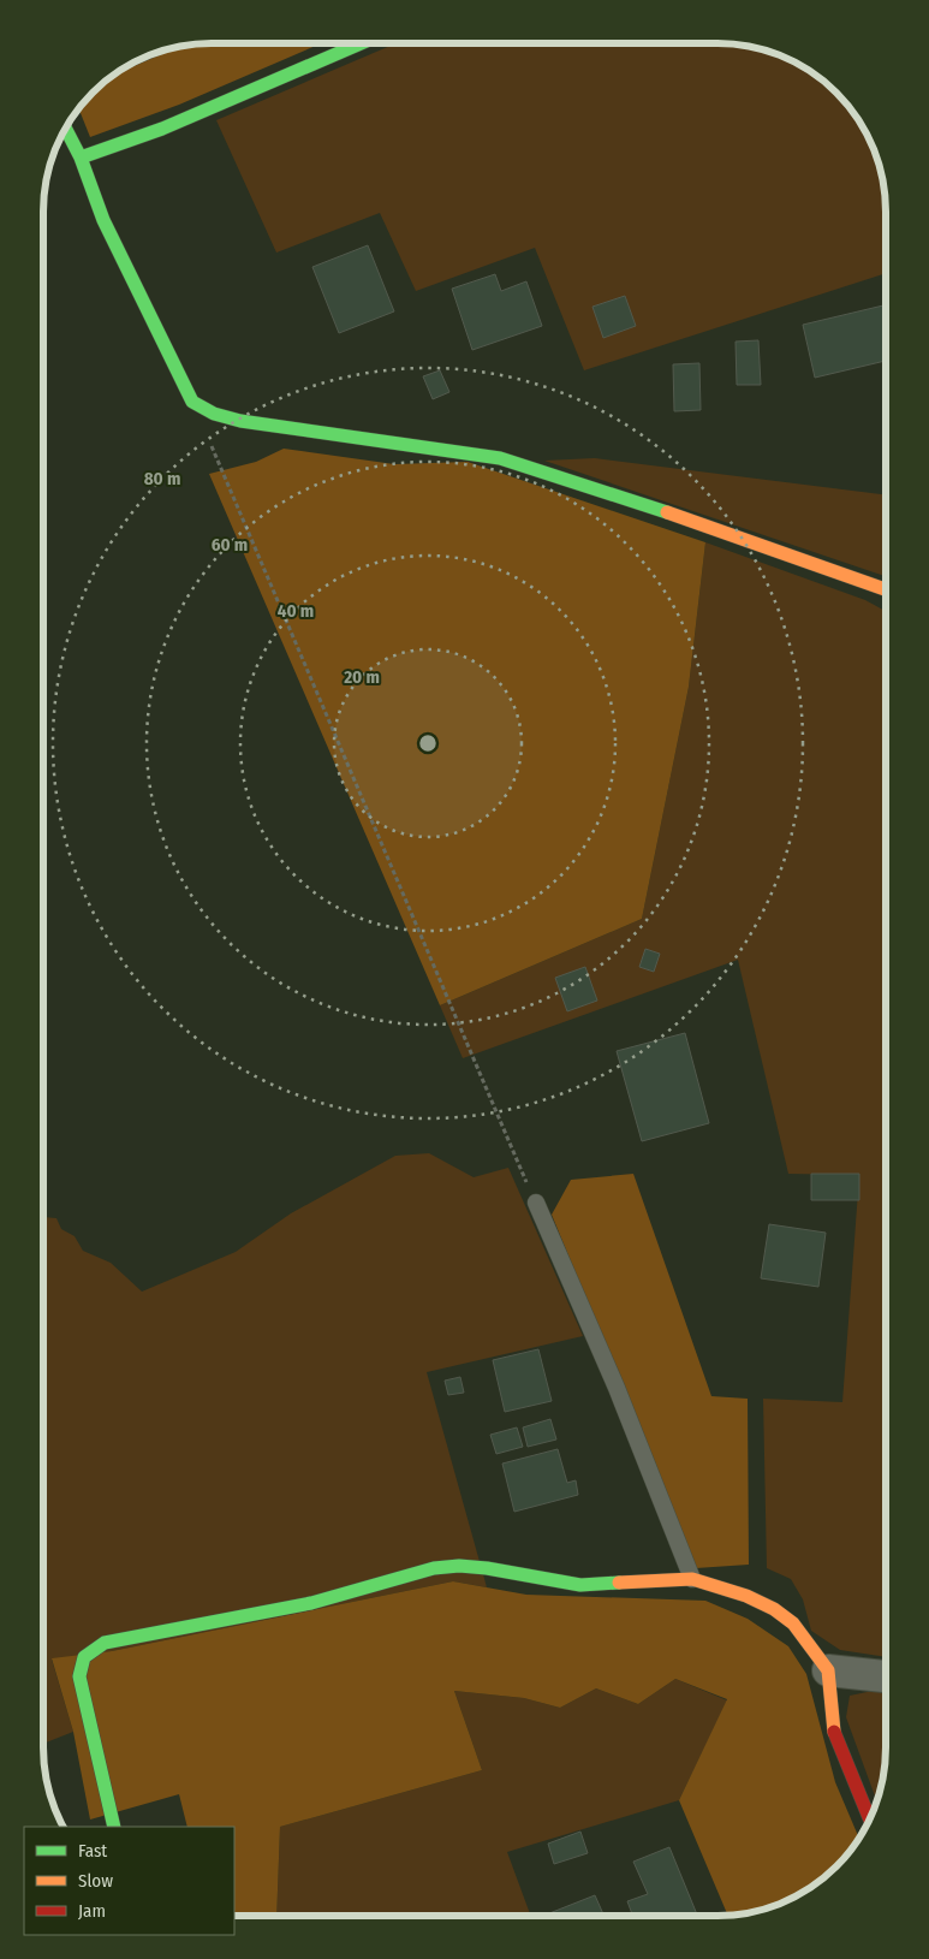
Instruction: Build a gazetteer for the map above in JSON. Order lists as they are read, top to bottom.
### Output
{
  "legend": ["Fast", "Slow", "Jam"],
  "rings": [
    "80 m",
    "60 m",
    "40 m",
    "20 m"
  ]
}
